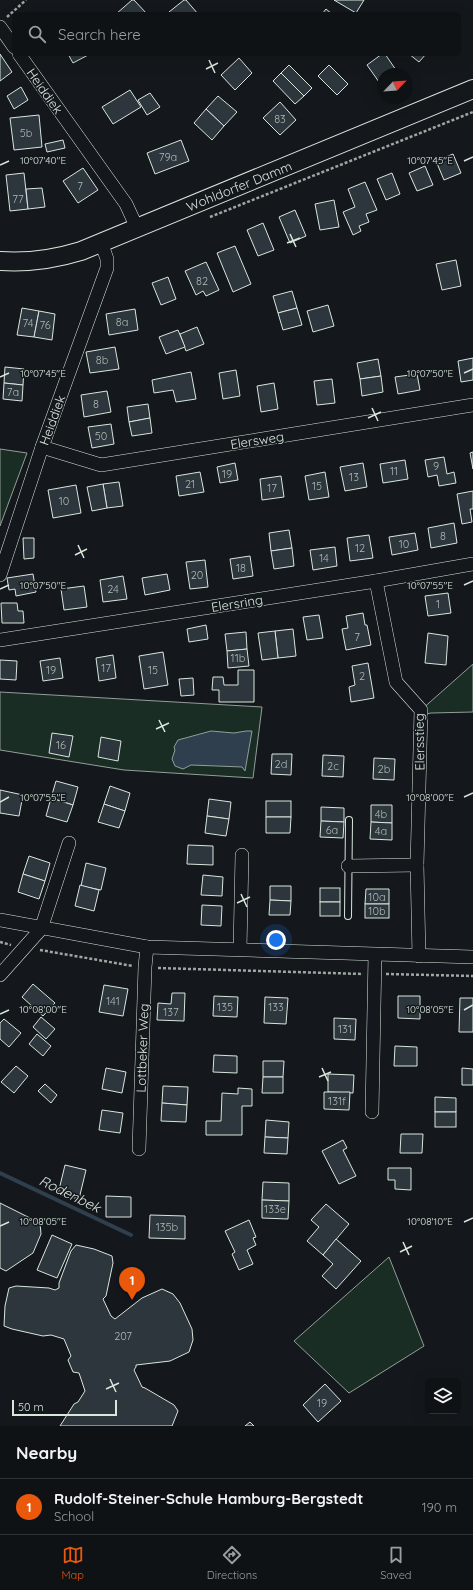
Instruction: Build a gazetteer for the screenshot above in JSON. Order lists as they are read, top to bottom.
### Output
{
  "streets": {
    "street": [
      "Heiddiek",
      "Wohldorfer Damm",
      "Elersweg",
      "Elersring",
      "Elersstieg",
      "Lottbeker Weg"
    ]
  },
  "crossings": [
    ["Heiddiek", "Wohldorfer Damm"],
    ["Heiddiek", "Elersweg"],
    ["Elersring", "Elersstieg"]
  ],
  "water": ["Rodenbek"],
  "house_numbers": [
    "83",
    "5b",
    "79a",
    "7",
    "77",
    "82",
    "8a",
    "74",
    "76",
    "8b",
    "7a",
    "8",
    "50",
    "9",
    "11",
    "19",
    "13",
    "21",
    "15",
    "17",
    "10",
    "8",
    "10",
    "12",
    "14",
    "18",
    "20",
    "24",
    "1",
    "7",
    "11b",
    "17",
    "19",
    "15",
    "2",
    "16",
    "2d",
    "2c",
    "2b",
    "4b",
    "6a",
    "4a",
    "10a",
    "10b",
    "141",
    "135",
    "133",
    "137",
    "131",
    "131f",
    "133e",
    "135b",
    "207",
    "19"
  ],
  "scale_bar": "50 m",
  "north": "top right",
  "page": {
    "search": "Search here",
    "pins": "1",
    "scale": "50 m",
    "heading": "Nearby",
    "list": [
      {
        "mark": "1",
        "name": "Rudolf-Steiner-Schule Hamburg-Bergstedt",
        "note": "School",
        "value": "190 m"
      }
    ],
    "nav": ["Map", "Directions", "Saved"]
  },
  "coordinates": [
    "10°07'40\"E",
    "10°07'45\"E",
    "10°07'50\"E",
    "10°07'55\"E",
    "10°08'00\"E",
    "10°08'05\"E",
    "10°08'10\"E"
  ]
}
